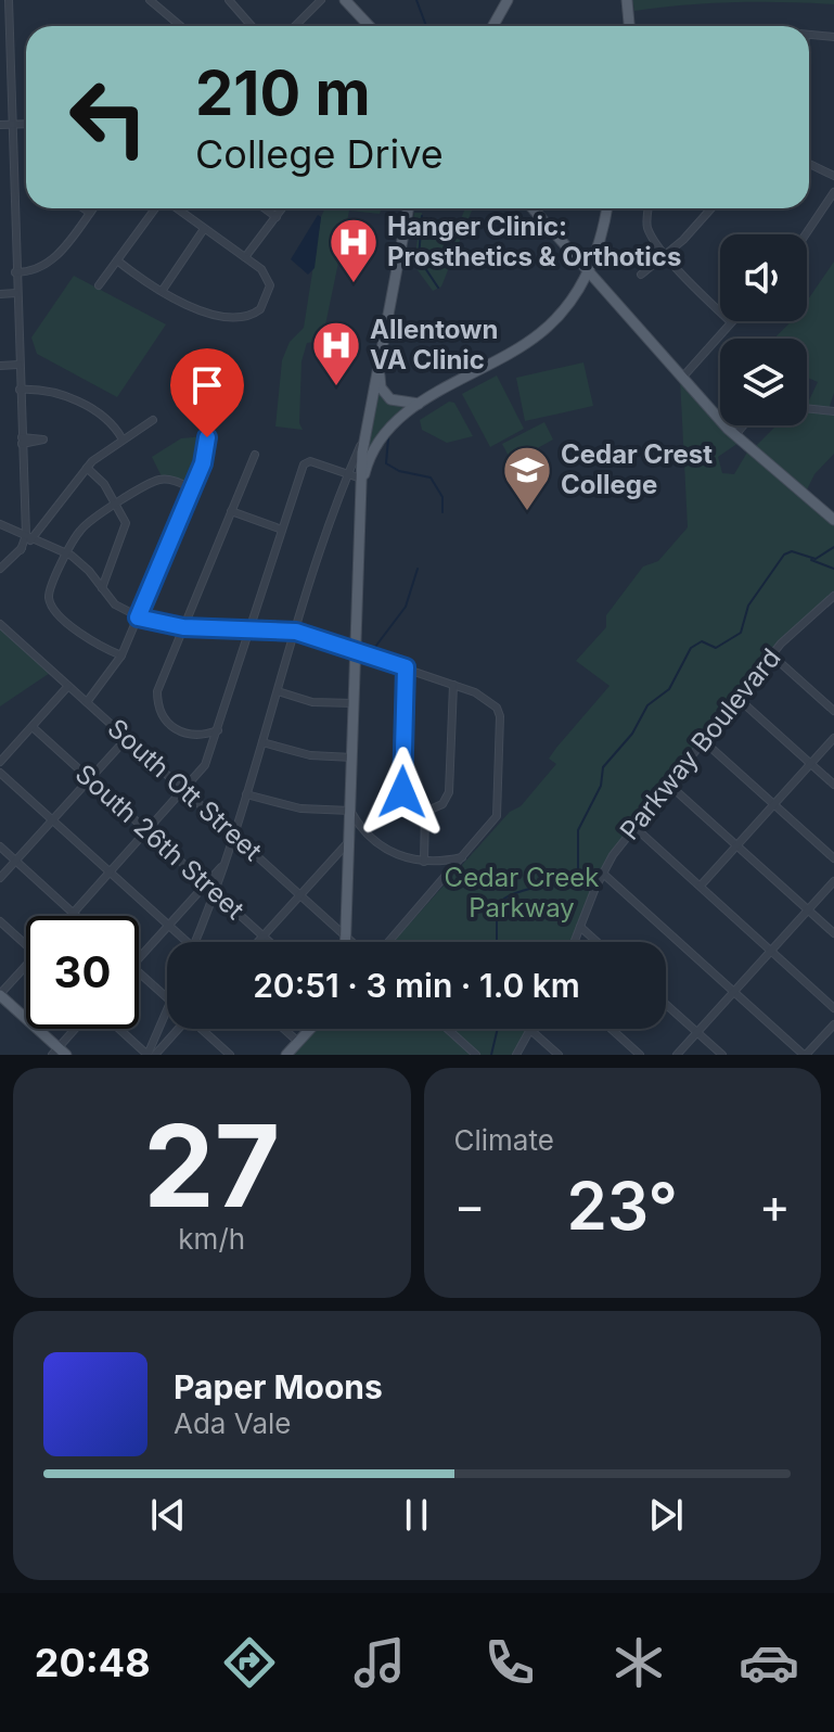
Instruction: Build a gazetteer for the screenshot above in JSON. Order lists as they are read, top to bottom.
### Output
{
  "streets": {
    "street": ["Parkway Boulevard", "South Ott Street", "South 26th Street"]
  },
  "parks": ["Cedar Creek Parkway"],
  "places": {
    "hospital": ["Hanger Clinic: Prosthetics & Orthotics", "Allentown VA Clinic"],
    "school or university": ["Cedar Crest College"]
  },
  "page": {
    "turn": ["210 m", "College Drive"],
    "limit": "30",
    "trip": "20:51 · 3 min · 1.0 km",
    "tile": [
      ["27", "km/h"],
      "Climate"
    ],
    "heat": ["−", "23°", "+"],
    "song": ["Paper Moons", "Ada Vale"],
    "tabs": "20:48"
  }
}
